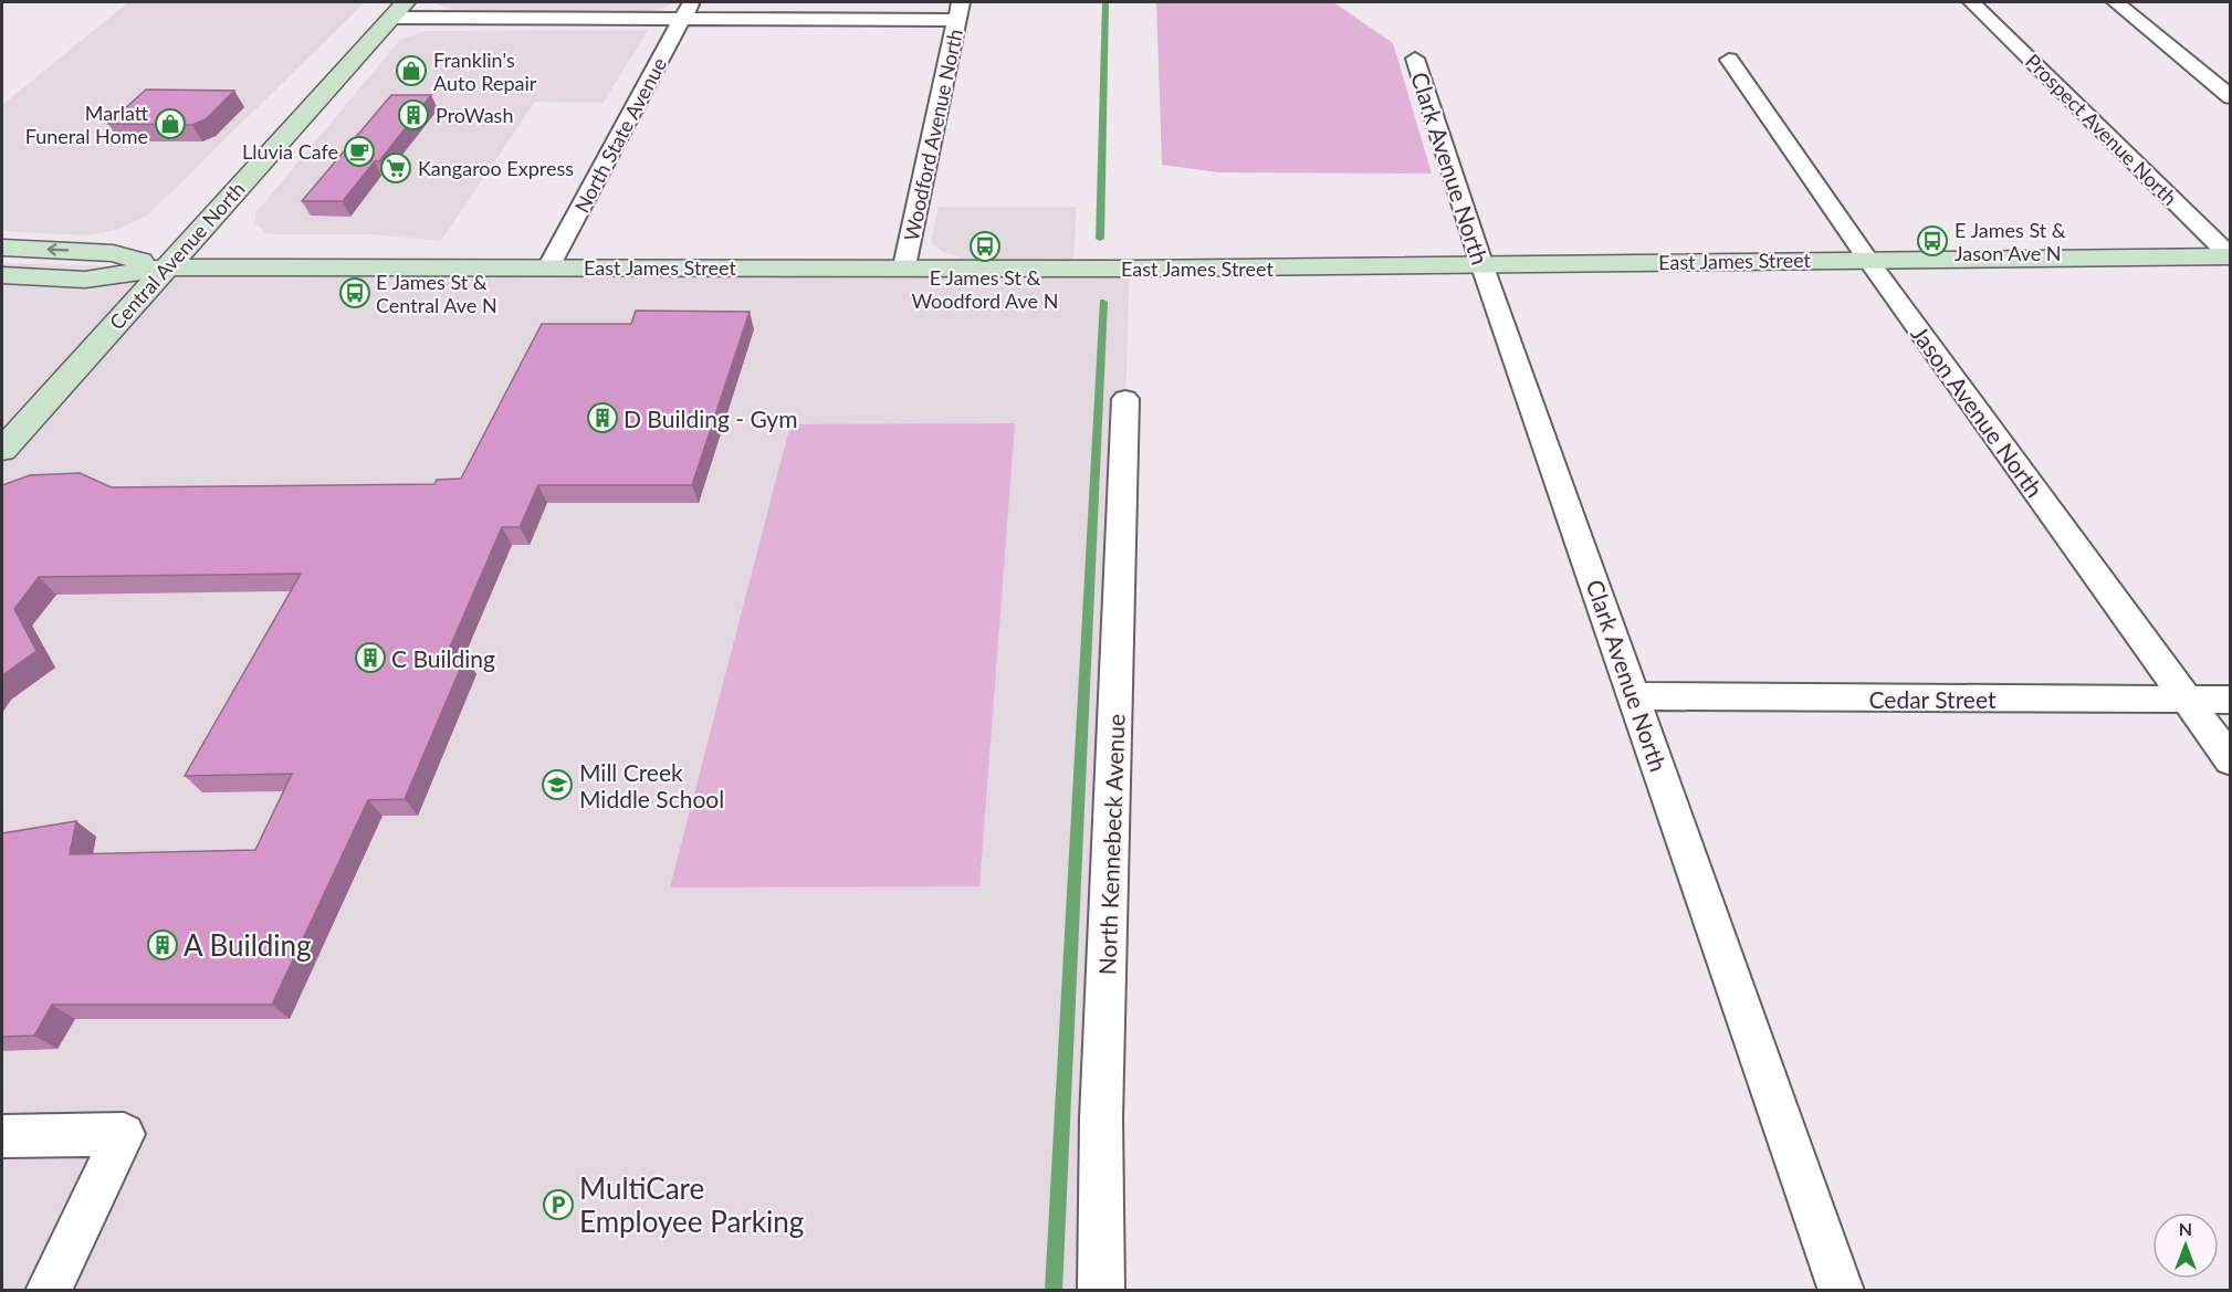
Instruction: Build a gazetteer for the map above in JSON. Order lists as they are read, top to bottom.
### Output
{
  "streets": {
    "main road": ["Central Avenue North", "East James Street"],
    "street": [
      "Prospect Avenue North",
      "North State Avenue",
      "Woodford Avenue North",
      "Clark Avenue North",
      "Jason Avenue North",
      "Cedar Street",
      "North Kennebeck Avenue"
    ]
  },
  "crossings": [
    ["Prospect Avenue North", "East James Street"],
    ["North State Avenue", "East James Street"],
    ["Woodford Avenue North", "East James Street"],
    ["Clark Avenue North", "East James Street"],
    ["Clark Avenue North", "Cedar Street"],
    ["Central Avenue North", "East James Street"],
    ["East James Street", "Jason Avenue North"],
    ["Jason Avenue North", "Cedar Street"]
  ],
  "places": {
    "shop": ["Franklin's Auto Repair", "Marlatt Funeral Home"],
    "building": [
      "ProWash",
      "D Building - Gym",
      "C Building",
      "A Building"
    ],
    "cafe": ["Lluvia Cafe"],
    "supermarket": ["Kangaroo Express"],
    "bus stop": ["E James St & Jason Ave N", "E James St & Woodford Ave N", "E James St & Central Ave N"],
    "school or university": ["Mill Creek Middle School"],
    "parking": ["MultiCare Employee Parking"]
  },
  "north": "top"
}
